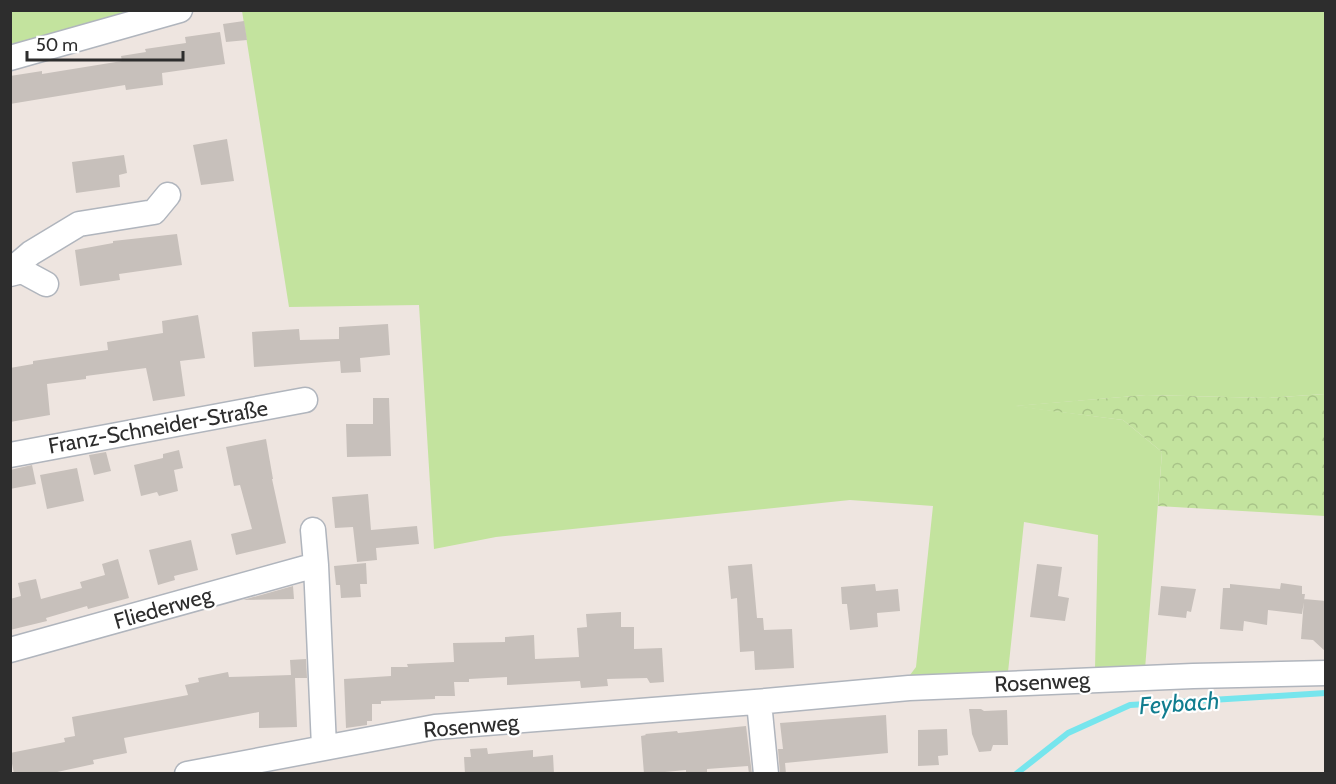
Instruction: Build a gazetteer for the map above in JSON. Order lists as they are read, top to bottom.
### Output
{
  "streets": {
    "street": ["Franz-Schneider-Straße", "Fliederweg", "Rosenweg"]
  },
  "water": ["Feybach"],
  "scale_bar": "50 m"
}
